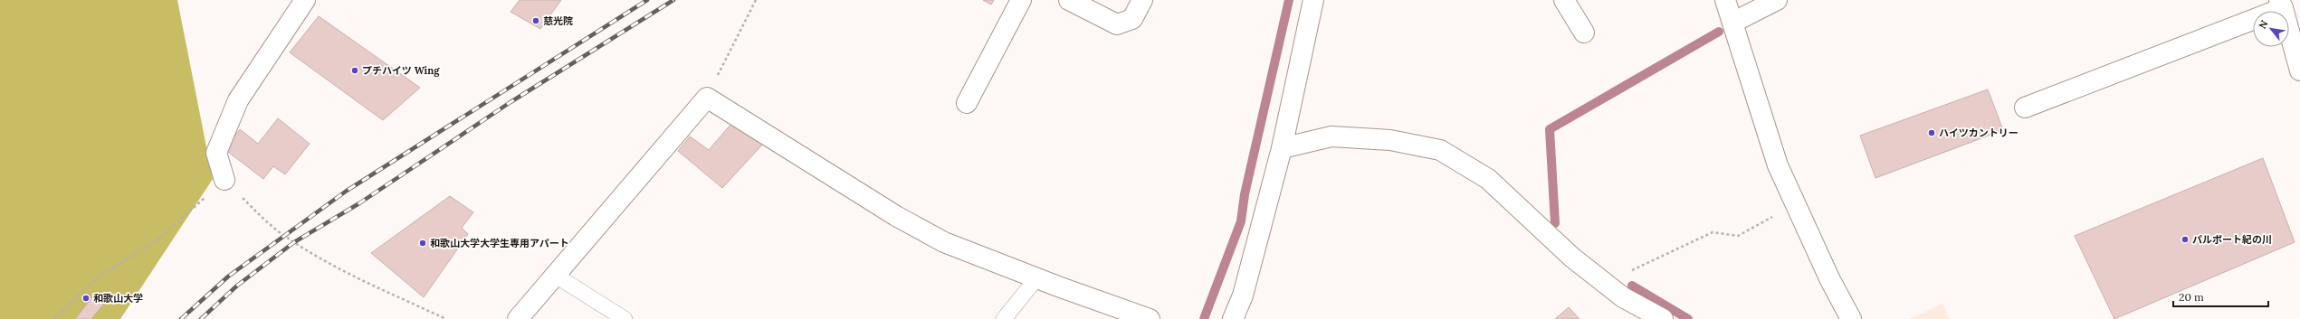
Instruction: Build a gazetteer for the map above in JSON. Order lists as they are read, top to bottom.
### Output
{
  "places": [
    "慈光院",
    "プチハイツ Wing",
    "ハイツカントリー",
    "パルポート紀の川",
    "和歌山大学大学生専用アパート",
    "和歌山大学"
  ],
  "scale_bar": "20 m",
  "north": "top left"
}
